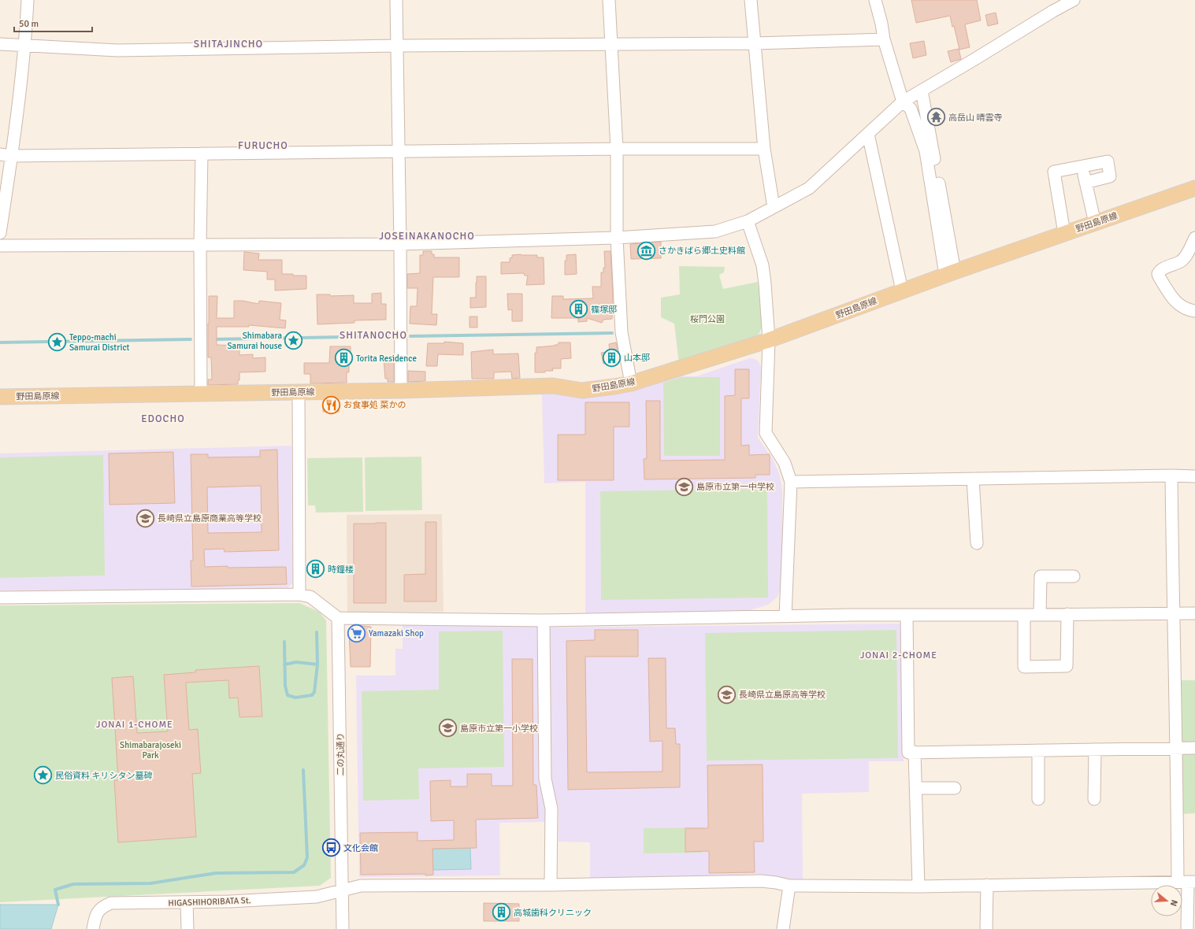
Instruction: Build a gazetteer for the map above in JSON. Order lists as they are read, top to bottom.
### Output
{
  "streets": {
    "main road": ["野田島原線"],
    "street": ["二の丸通り", "HIGASHIHORIBATA St."]
  },
  "crossings": [
    ["二の丸通り", "HIGASHIHORIBATA St."]
  ],
  "districts": [
    "SHITAJINCHO",
    "FURUCHO",
    "JOSEINAKANOCHO",
    "SHITANOCHO",
    "EDOCHO",
    "JONAI 2-CHOME",
    "JONAI 1-CHOME"
  ],
  "parks": ["桜門公園", "Shimabarajoseki Park"],
  "places": {
    "temple": ["高岳山 晴雲寺"],
    "museum": ["さかきばら郷土史料館"],
    "building": [
      "篠塚邸",
      "山本邸",
      "Torita Residence",
      "時鐘楼",
      "高城歯科クリニック"
    ],
    "place": ["Shimabara Samurai house", "Teppo-machi Samurai District", "民俗資料 キリシタン墓碑"],
    "restaurant": ["お食事処 菜かの"],
    "school or university": [
      "島原市立第一中学校",
      "長崎県立島原商業高等学校",
      "長崎県立島原高等学校",
      "島原市立第一小学校"
    ],
    "supermarket": ["Yamazaki Shop"],
    "bus stop": ["文化会館"]
  },
  "scale_bar": "50 m",
  "north": "right"
}
